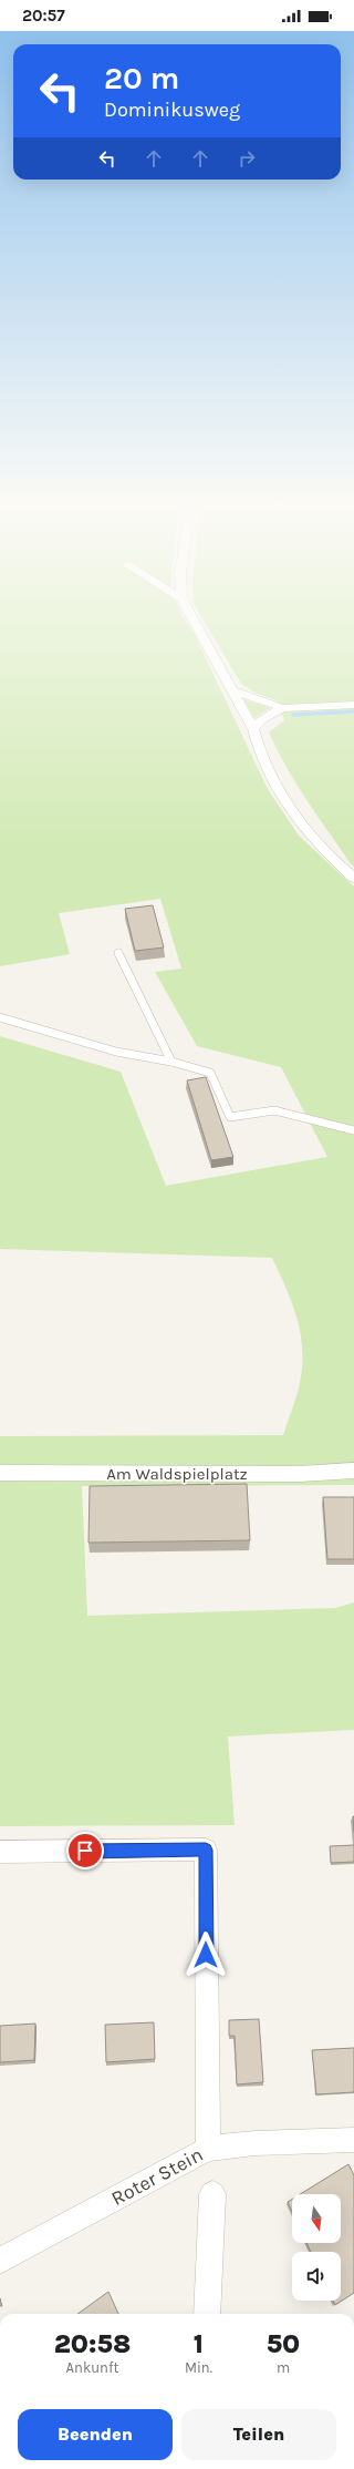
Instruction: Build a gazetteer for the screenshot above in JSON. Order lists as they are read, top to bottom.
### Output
{
  "streets": {
    "street": ["Am Waldspielplatz", "Roter Stein"]
  },
  "north": "bottom",
  "page": {
    "status": "20:57",
    "turn": ["20 m", "Dominikusweg"],
    "eta": [
      "20:58",
      "Ankunft",
      "1",
      "Min.",
      "50",
      "m"
    ],
    "buttons": ["Beenden", "Teilen"]
  }
}
